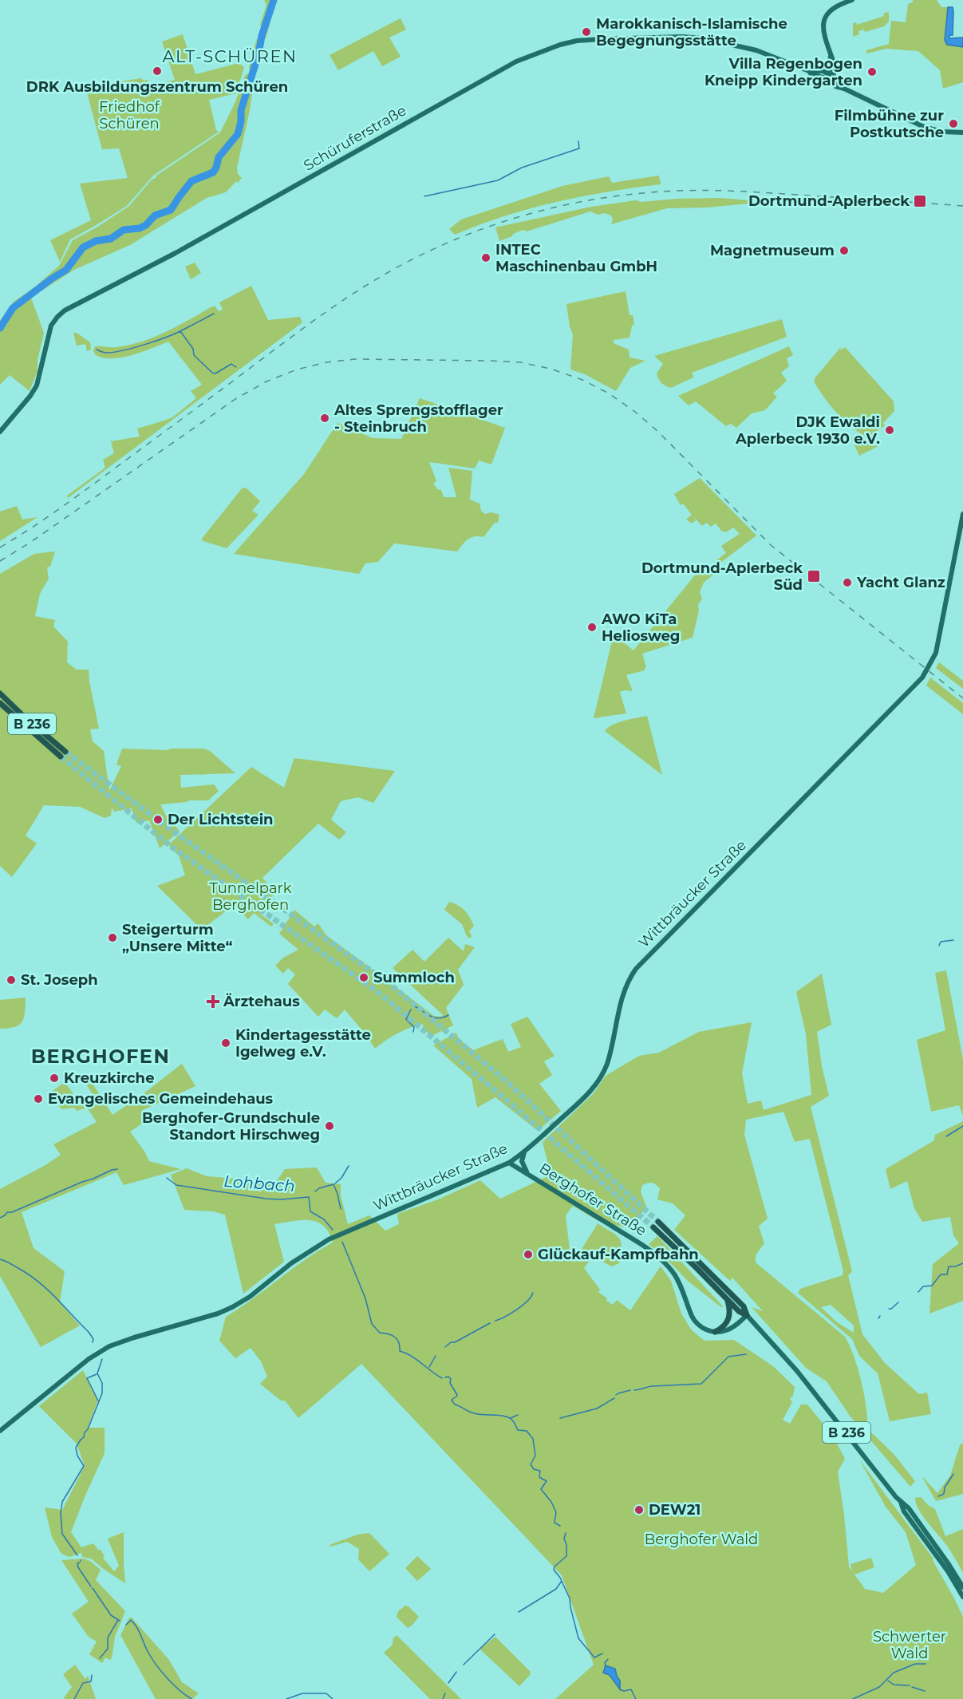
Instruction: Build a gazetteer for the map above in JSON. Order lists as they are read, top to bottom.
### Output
{
  "streets": {
    "highway": ["B 236"],
    "main road": ["Schüruferstraße", "Wittbräucker Straße", "Berghofer Straße"]
  },
  "crossings": [
    ["Wittbräucker Straße", "Berghofer Straße"]
  ],
  "districts": ["ALT-SCHÜREN", "BERGHOFEN"],
  "water": ["Lohbach"],
  "parks": [
    "Friedhof Schüren",
    "Tunnelpark Berghofen",
    "Berghofer Wald",
    "Schwerter Wald"
  ],
  "places": {
    "other": [
      "Marokkanisch-Islamische Begegnungsstätte",
      "DRK Ausbildungszentrum Schüren",
      "Villa Regenbogen Kneipp Kindergarten",
      "Filmbühne zur Postkutsche",
      "Magnetmuseum",
      "INTEC Maschinenbau GmbH",
      "Altes Sprengstofflager - Steinbruch",
      "DJK Ewaldi Aplerbeck 1930 e.V.",
      "Yacht Glanz",
      "AWO KiTa Heliosweg",
      "Der Lichtstein",
      "Steigerturm „Unsere Mitte“",
      "Summloch",
      "St. Joseph",
      "Kindertagesstätte Igelweg e.V.",
      "Kreuzkirche",
      "Evangelisches Gemeindehaus",
      "Berghofer-Grundschule Standort Hirschweg",
      "Glückauf-Kampfbahn",
      "DEW21"
    ],
    "transit": ["Dortmund-Aplerbeck", "Dortmund-Aplerbeck Süd"],
    "health": ["Ärztehaus"]
  }
}
